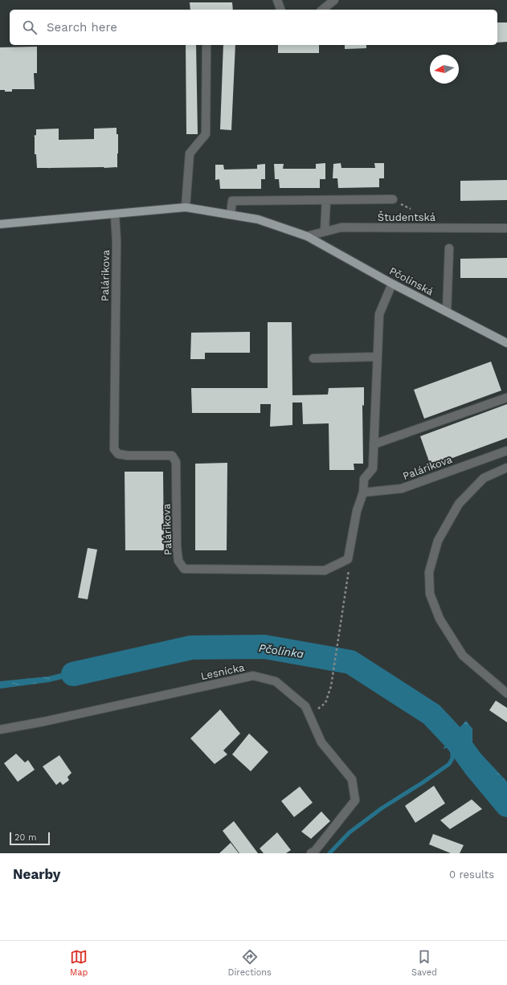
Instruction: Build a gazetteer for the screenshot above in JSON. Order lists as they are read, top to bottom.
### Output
{
  "streets": {
    "main road": ["Pčolinská"],
    "street": ["Študentská", "Palárikova", "Lesnícka"]
  },
  "crossings": [
    ["Študentská", "Pčolinská"],
    ["Palárikova", "Pčolinská"]
  ],
  "water": ["Pčolinka"],
  "scale_bar": "20 m",
  "north": "left",
  "page": {
    "search": "Search here",
    "scale": "20 m",
    "heading": ["Nearby", "0 results"],
    "nav": ["Map", "Directions", "Saved"]
  }
}
